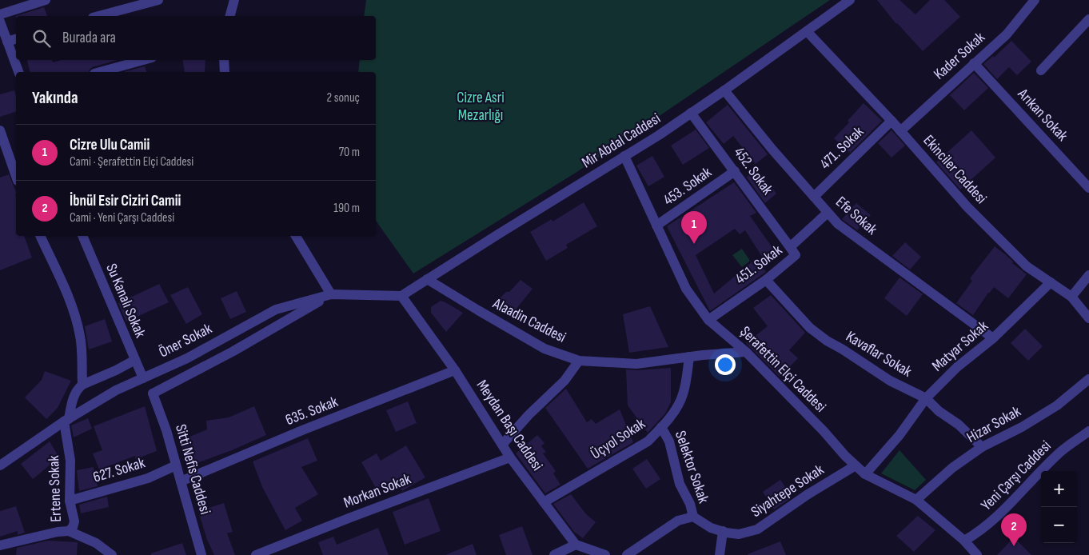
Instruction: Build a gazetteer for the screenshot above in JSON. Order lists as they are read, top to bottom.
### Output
{
  "streets": {
    "street": [
      "Kader Sokak",
      "Arıkan Sokak",
      "Mir Abdal Caddesi",
      "471. Sokak",
      "Ekinciler Caddesi",
      "452. Sokak",
      "453. Sokak",
      "Efe Sokak",
      "451. Sokak",
      "Su Kanalı Sokak",
      "Alaadin Caddesi",
      "Öner Sokak",
      "Matyar Sokak",
      "Kavaflar Sokak",
      "Şerafettin Elçi Caddesi",
      "635. Sokak",
      "Hizar Sokak",
      "Meydan Başı Caddesi",
      "Üçyol Sokak",
      "Selektor Sokak",
      "Sitti Nefis Caddesi",
      "627. Sokak",
      "Yeni Çarşı Caddesi",
      "Ertene Sokak",
      "Morkan Sokak",
      "Siyahtepe Sokak"
    ]
  },
  "crossings": [
    ["Kader Sokak", "Arıkan Sokak"],
    ["Kader Sokak", "Ekinciler Caddesi"],
    ["Mir Abdal Caddesi", "Ekinciler Caddesi"],
    ["Mir Abdal Caddesi", "452. Sokak"],
    ["Mir Abdal Caddesi", "Efe Sokak"],
    ["Mir Abdal Caddesi", "Alaadin Caddesi"],
    ["Mir Abdal Caddesi", "Öner Sokak"],
    ["Mir Abdal Caddesi", "Şerafettin Elçi Caddesi"],
    ["Mir Abdal Caddesi", "Meydan Başı Caddesi"],
    ["471. Sokak", "Ekinciler Caddesi"],
    ["471. Sokak", "Efe Sokak"],
    ["Ekinciler Caddesi", "Matyar Sokak"],
    ["452. Sokak", "453. Sokak"],
    ["452. Sokak", "451. Sokak"],
    ["453. Sokak", "Şerafettin Elçi Caddesi"],
    ["Efe Sokak", "451. Sokak"],
    ["Efe Sokak", "Matyar Sokak"],
    ["451. Sokak", "Kavaflar Sokak"],
    ["451. Sokak", "Şerafettin Elçi Caddesi"],
    ["Su Kanalı Sokak", "Öner Sokak"],
    ["Alaadin Caddesi", "Şerafettin Elçi Caddesi"],
    ["Alaadin Caddesi", "Üçyol Sokak"],
    ["Öner Sokak", "Meydan Başı Caddesi"],
    ["Öner Sokak", "Sitti Nefis Caddesi"],
    ["Öner Sokak", "Ertene Sokak"],
    ["Matyar Sokak", "Kavaflar Sokak"],
    ["Matyar Sokak", "Şerafettin Elçi Caddesi"],
    ["Kavaflar Sokak", "Hizar Sokak"],
    ["Şerafettin Elçi Caddesi", "Hizar Sokak"],
    ["Şerafettin Elçi Caddesi", "Yeni Çarşı Caddesi"],
    ["Şerafettin Elçi Caddesi", "Siyahtepe Sokak"],
    ["635. Sokak", "Meydan Başı Caddesi"],
    ["635. Sokak", "Sitti Nefis Caddesi"],
    ["Meydan Başı Caddesi", "Üçyol Sokak"],
    ["Meydan Başı Caddesi", "Morkan Sokak"],
    ["Üçyol Sokak", "Selektor Sokak"],
    ["Selektor Sokak", "Siyahtepe Sokak"],
    ["Sitti Nefis Caddesi", "627. Sokak"],
    ["627. Sokak", "Ertene Sokak"]
  ],
  "parks": ["Cizre Asri Mezarlığı"],
  "page": {
    "search": "Burada ara",
    "heading": ["Yakında", "2 sonuç"],
    "list": [
      {
        "mark": "1",
        "name": "Cizre Ulu Camii",
        "note": "Cami · Şerafettin Elçi Caddesi",
        "value": "70 m"
      },
      {
        "mark": "2",
        "name": "İbnül Esir Ciziri Camii",
        "note": "Cami · Yeni Çarşı Caddesi",
        "value": "190 m"
      }
    ],
    "pins": ["1", "2"],
    "map_buttons": ["+", "−"]
  }
}
